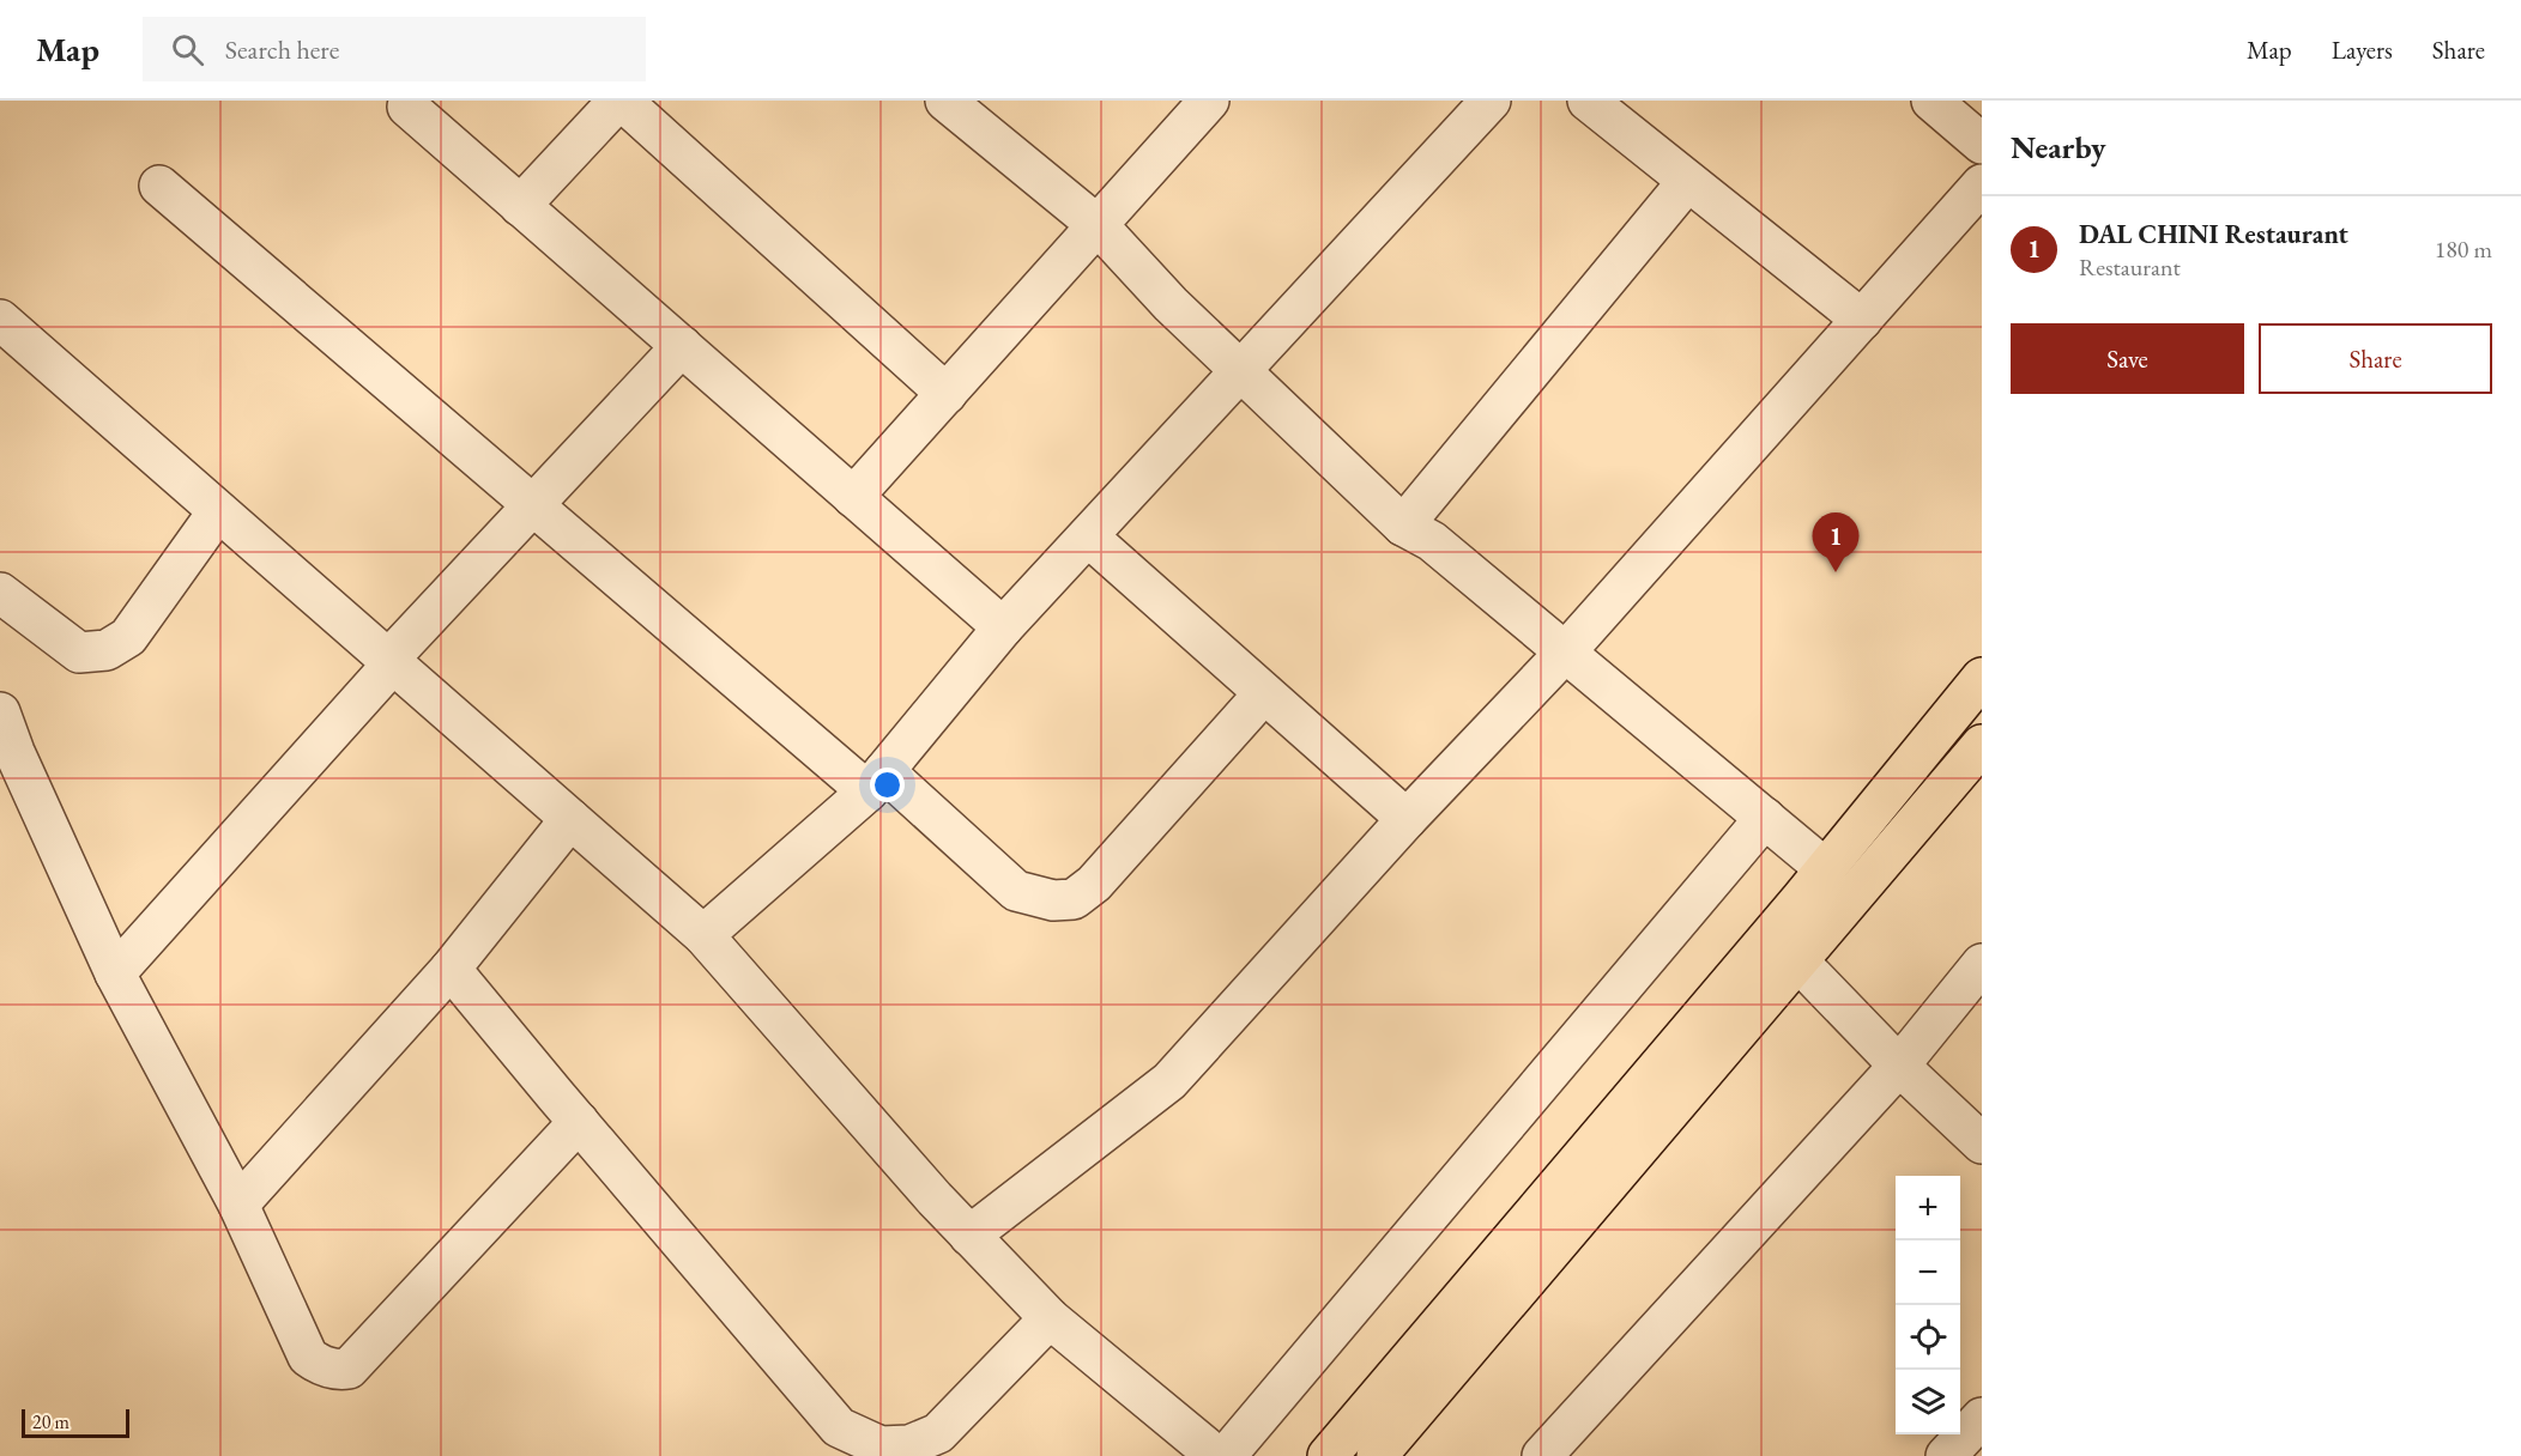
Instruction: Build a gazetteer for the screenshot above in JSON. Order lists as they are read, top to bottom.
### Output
{
  "scale_bar": "20 m",
  "page": {
    "header": "Map",
    "search": "Search here",
    "nav": ["Map", "Layers", "Share"],
    "heading": "Nearby",
    "list": [
      {
        "mark": "1",
        "name": "DAL CHINI Restaurant",
        "note": "Restaurant",
        "value": "180 m"
      }
    ],
    "buttons": ["Save", "Share"],
    "pins": "1",
    "map_buttons": ["+", "−"],
    "scale": "20 m"
  }
}
